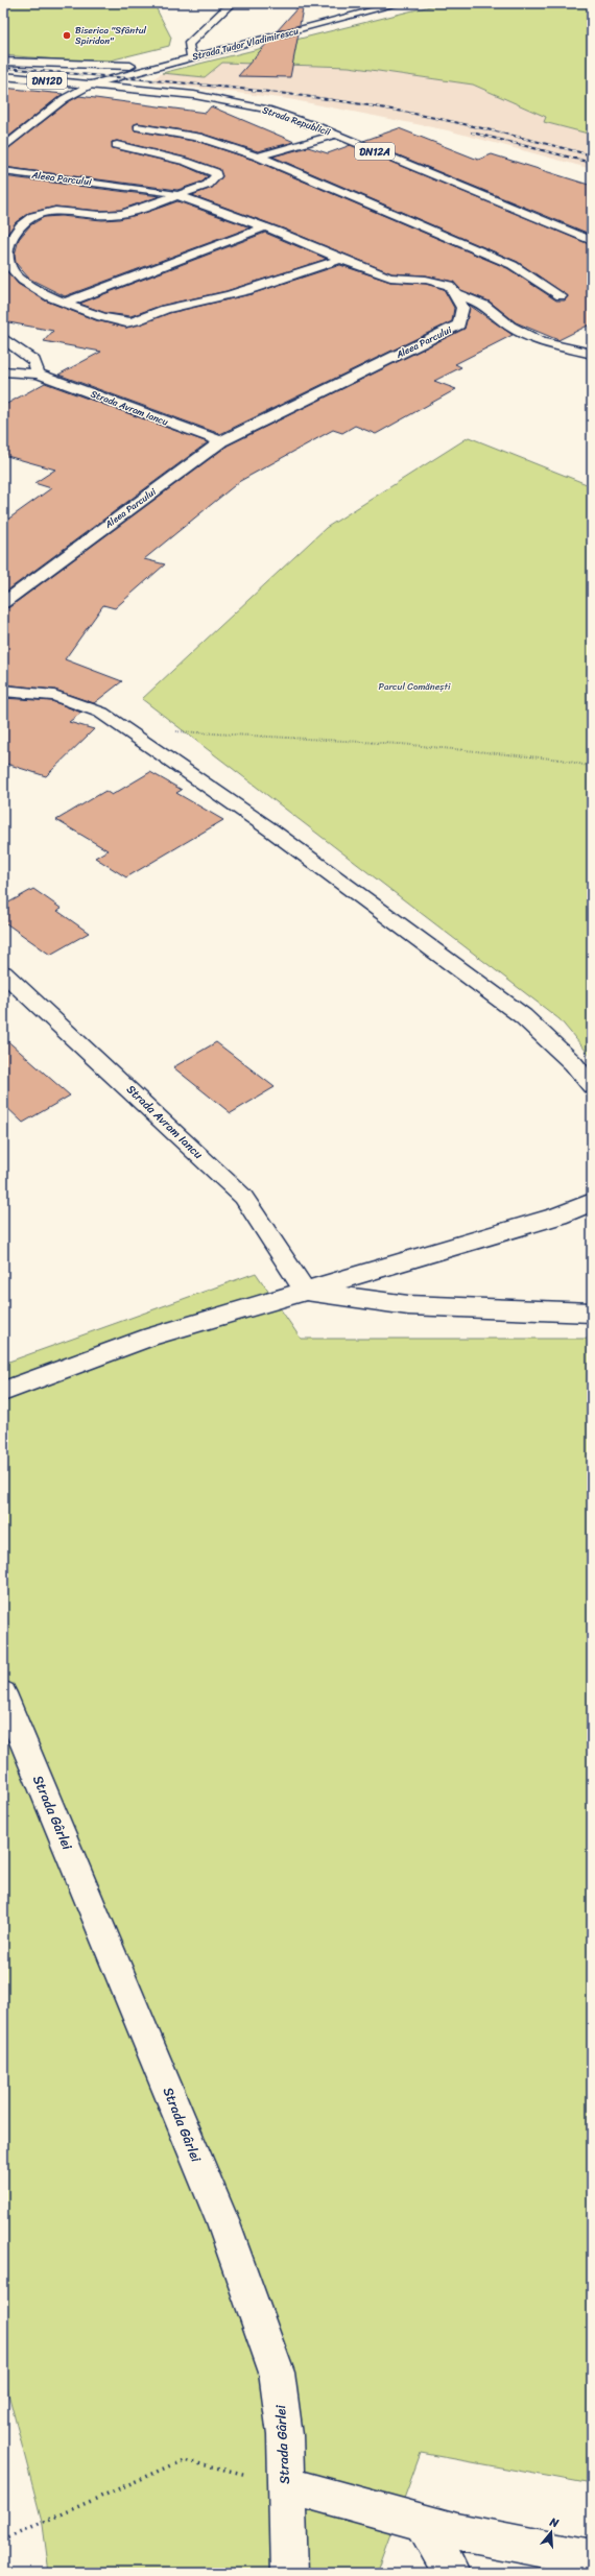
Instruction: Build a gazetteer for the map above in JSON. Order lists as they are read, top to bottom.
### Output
{
  "streets": {
    "street": [
      "Strada Tudor Vladimirescu",
      "DN12D",
      "Strada Republicii",
      "DN12A",
      "Aleea Parcului",
      "Strada Avram Iancu",
      "Strada Gârlei"
    ]
  },
  "crossings": [
    ["Strada Tudor Vladimirescu", "DN12D"],
    ["Strada Tudor Vladimirescu", "Strada Republicii"],
    ["DN12D", "Strada Republicii"],
    ["Aleea Parcului", "Strada Avram Iancu"]
  ],
  "parks": ["Parcul Comănești"],
  "places": ["Biserica \"Sfântul Spiridon\""],
  "north": "top"
}
